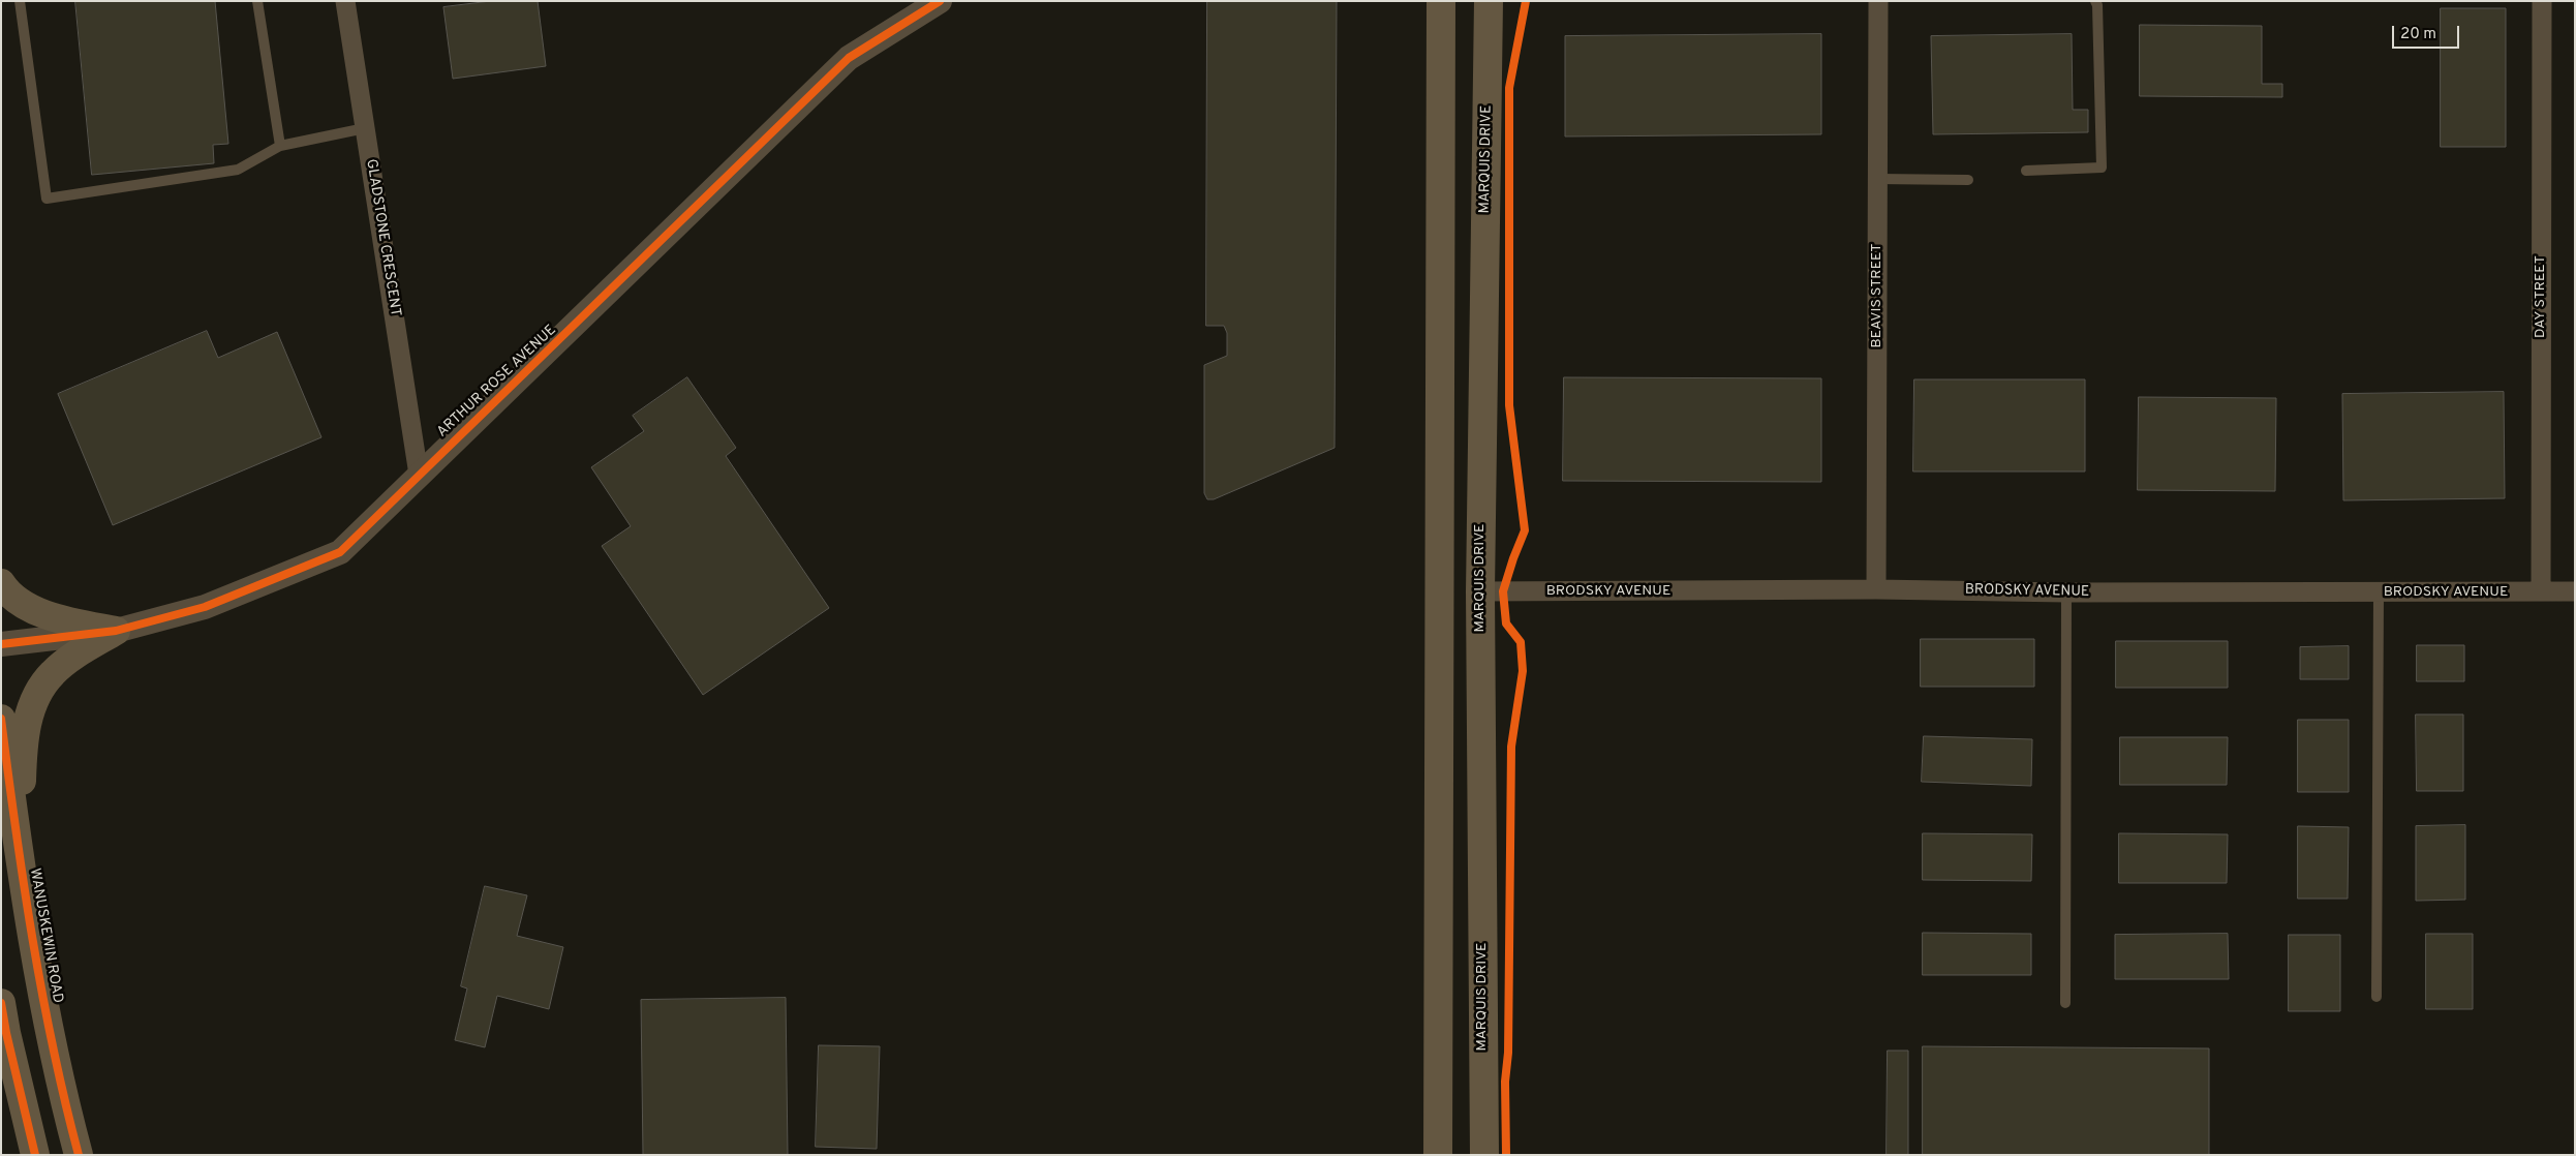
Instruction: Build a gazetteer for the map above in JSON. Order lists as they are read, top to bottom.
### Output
{
  "streets": {
    "main road": ["MARQUIS DRIVE", "WANUSKEWIN ROAD"],
    "street": [
      "GLADSTONE CRESCENT",
      "BEAVIS STREET",
      "DAY STREET",
      "ARTHUR ROSE AVENUE",
      "BRODSKY AVENUE"
    ]
  },
  "crossings": [
    ["MARQUIS DRIVE", "BRODSKY AVENUE"],
    ["GLADSTONE CRESCENT", "ARTHUR ROSE AVENUE"],
    ["BEAVIS STREET", "BRODSKY AVENUE"],
    ["DAY STREET", "BRODSKY AVENUE"]
  ],
  "scale_bar": "20 m"
}
